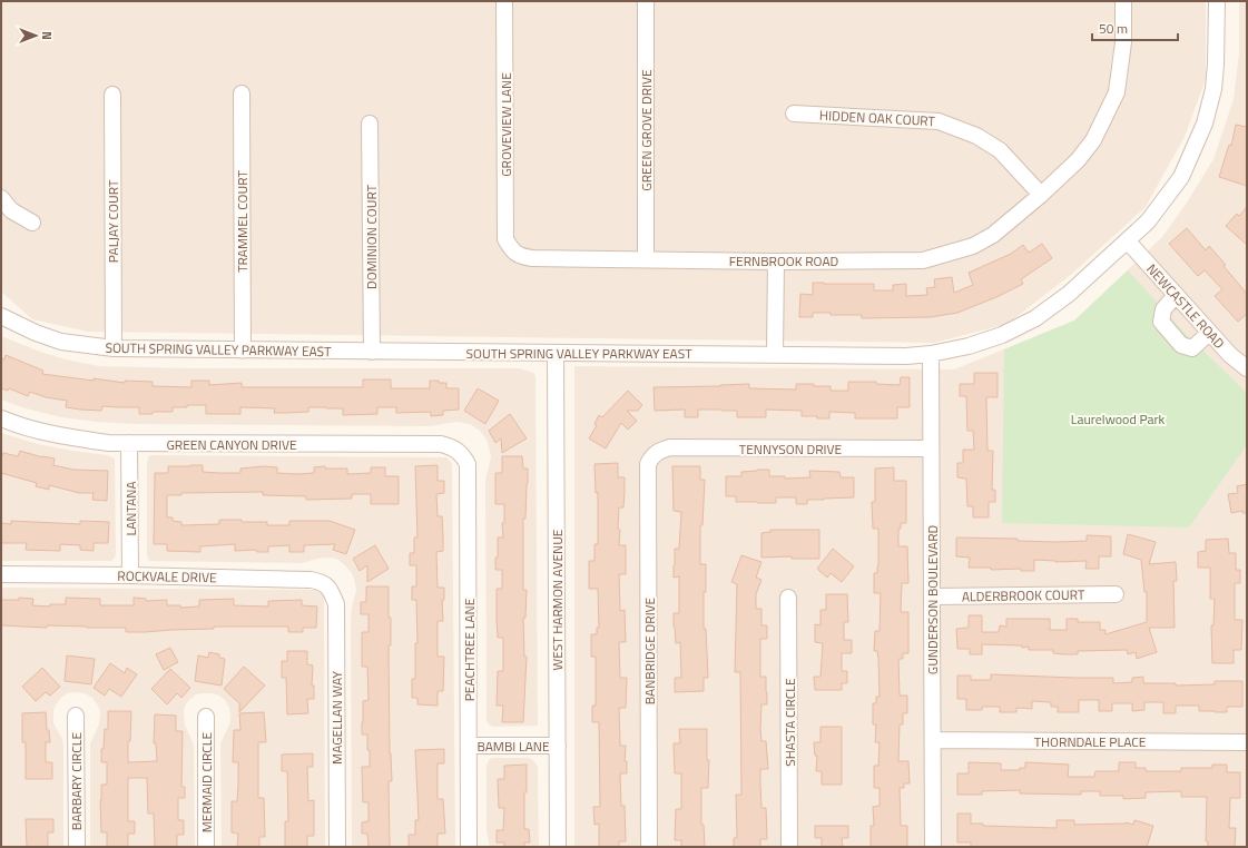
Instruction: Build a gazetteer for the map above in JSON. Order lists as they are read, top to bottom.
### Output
{
  "streets": {
    "street": [
      "HIDDEN OAK COURT",
      "GROVEVIEW LANE",
      "GREEN GROVE DRIVE",
      "PALJAY COURT",
      "TRAMMEL COURT",
      "DOMINION COURT",
      "FERNBROOK ROAD",
      "NEWCASTLE ROAD",
      "SOUTH SPRING VALLEY PARKWAY EAST",
      "GREEN CANYON DRIVE",
      "TENNYSON DRIVE",
      "LANTANA",
      "ROCKVALE DRIVE",
      "ALDERBROOK COURT",
      "WEST HARMON AVENUE",
      "GUNDERSON BOULEVARD",
      "PEACHTREE LANE",
      "BANBRIDGE DRIVE",
      "MAGELLAN WAY",
      "SHASTA CIRCLE",
      "THORNDALE PLACE",
      "BAMBI LANE",
      "BARBARY CIRCLE",
      "MERMAID CIRCLE"
    ]
  },
  "crossings": [
    ["HIDDEN OAK COURT", "FERNBROOK ROAD"],
    ["GROVEVIEW LANE", "FERNBROOK ROAD"],
    ["GREEN GROVE DRIVE", "FERNBROOK ROAD"],
    ["PALJAY COURT", "SOUTH SPRING VALLEY PARKWAY EAST"],
    ["TRAMMEL COURT", "SOUTH SPRING VALLEY PARKWAY EAST"],
    ["DOMINION COURT", "SOUTH SPRING VALLEY PARKWAY EAST"],
    ["NEWCASTLE ROAD", "SOUTH SPRING VALLEY PARKWAY EAST"],
    ["SOUTH SPRING VALLEY PARKWAY EAST", "WEST HARMON AVENUE"],
    ["SOUTH SPRING VALLEY PARKWAY EAST", "GUNDERSON BOULEVARD"],
    ["GREEN CANYON DRIVE", "LANTANA"],
    ["GREEN CANYON DRIVE", "PEACHTREE LANE"],
    ["TENNYSON DRIVE", "GUNDERSON BOULEVARD"],
    ["TENNYSON DRIVE", "BANBRIDGE DRIVE"],
    ["LANTANA", "ROCKVALE DRIVE"],
    ["ROCKVALE DRIVE", "MAGELLAN WAY"],
    ["ALDERBROOK COURT", "GUNDERSON BOULEVARD"],
    ["WEST HARMON AVENUE", "BAMBI LANE"],
    ["GUNDERSON BOULEVARD", "THORNDALE PLACE"],
    ["PEACHTREE LANE", "BAMBI LANE"]
  ],
  "parks": ["Laurelwood Park"],
  "scale_bar": "50 m",
  "north": "right"
}
